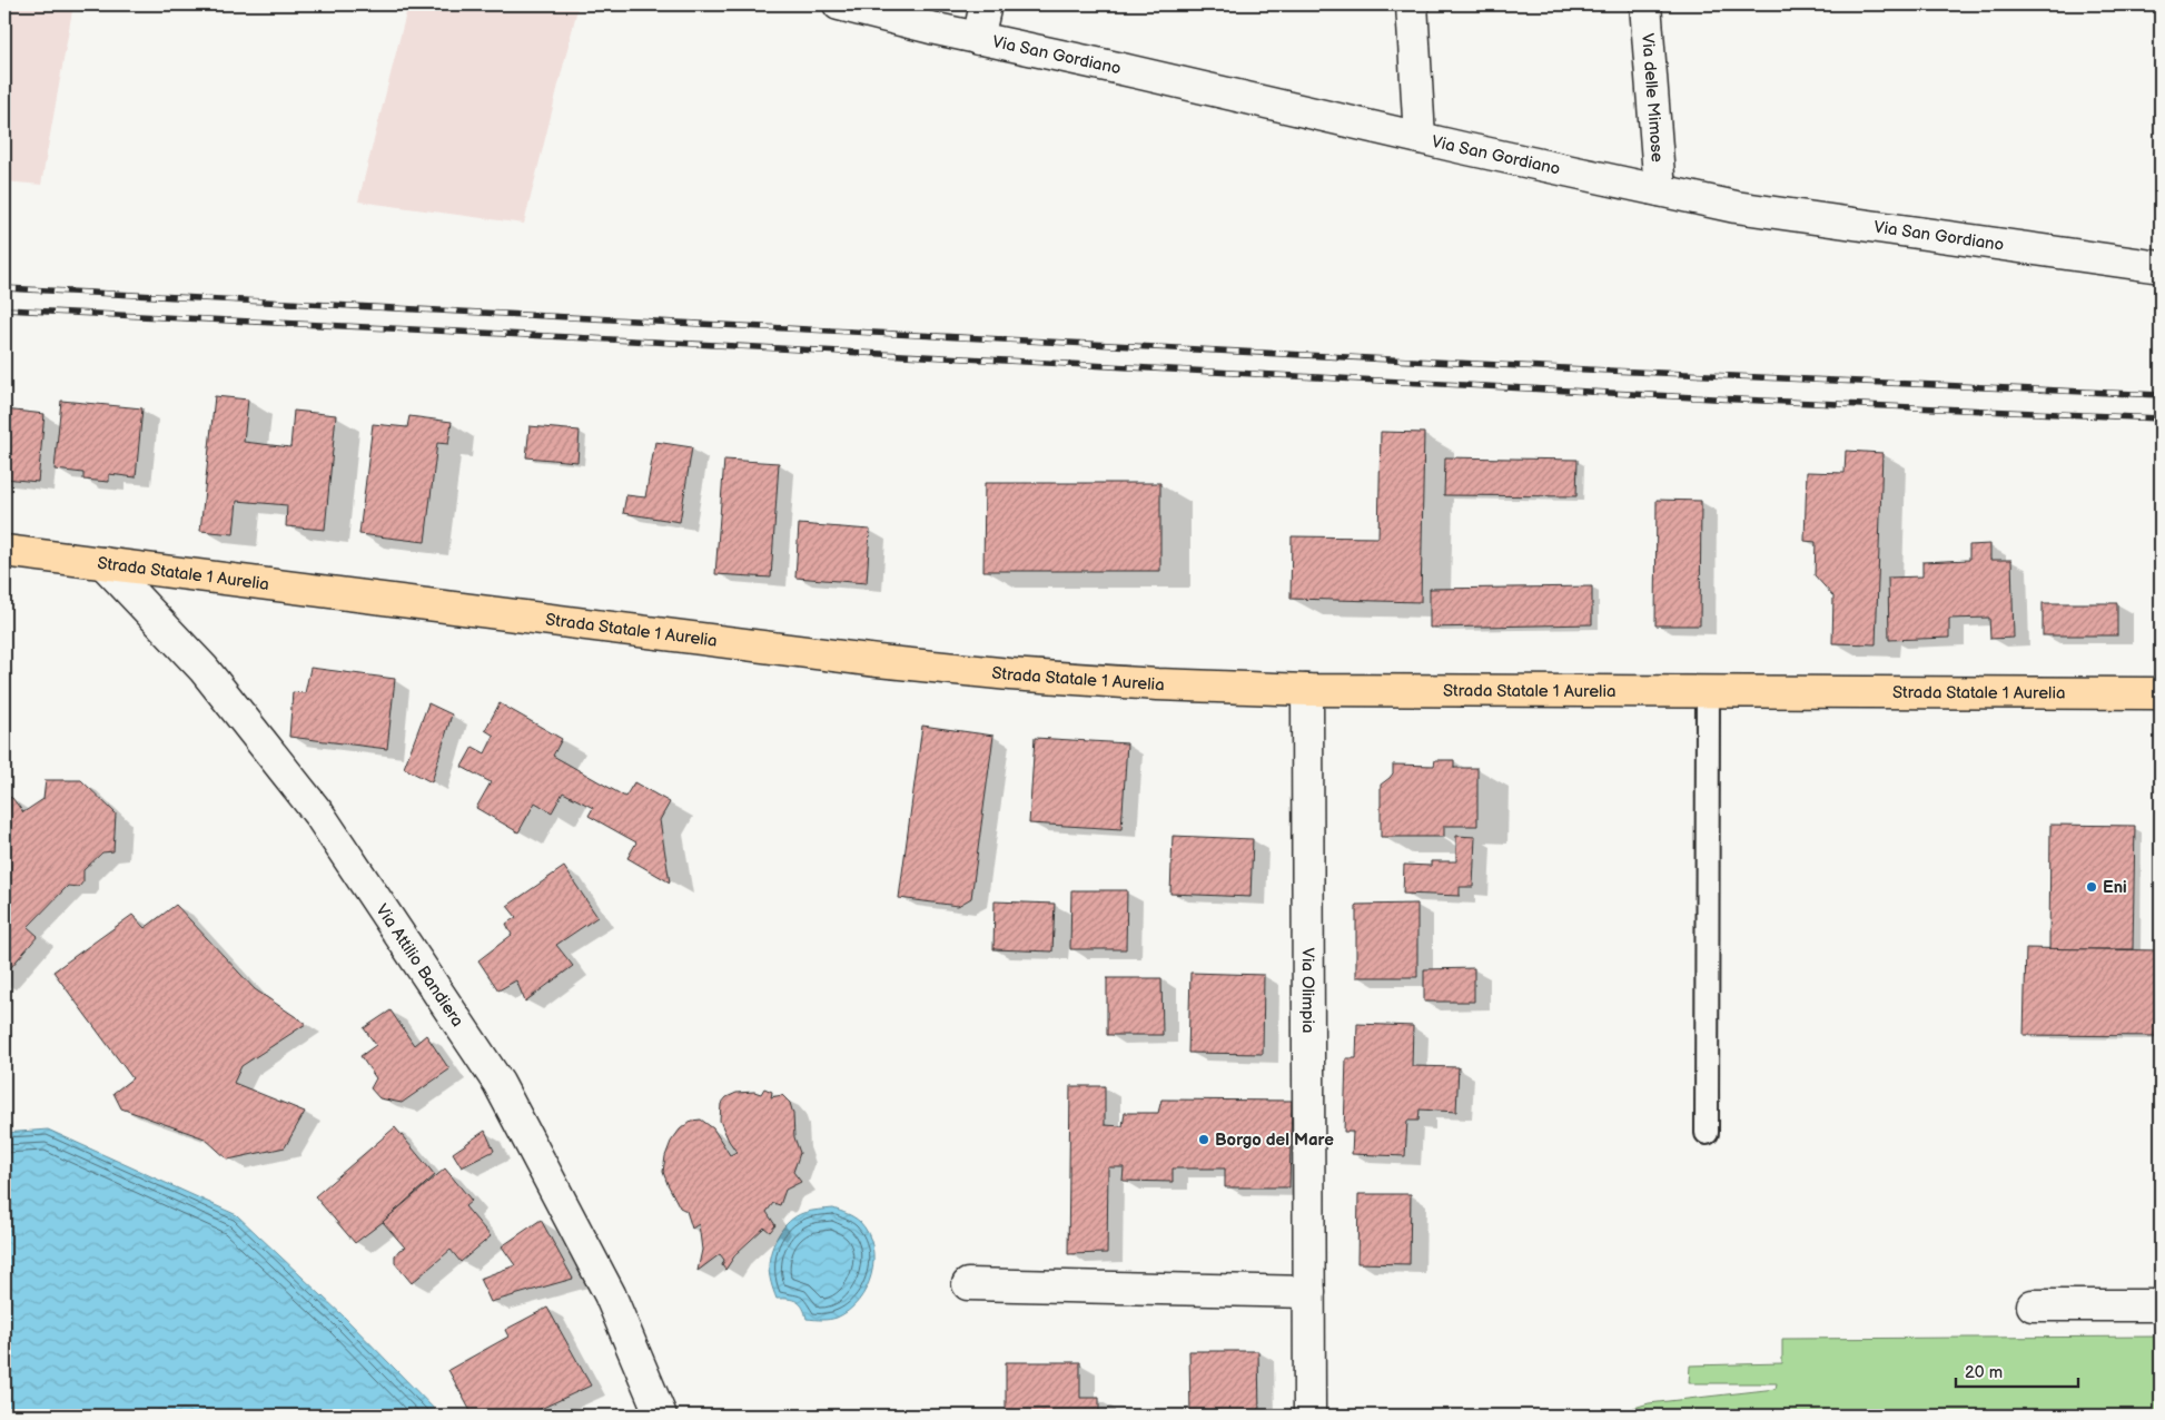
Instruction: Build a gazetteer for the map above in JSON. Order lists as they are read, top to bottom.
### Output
{
  "streets": {
    "main road": ["Strada Statale 1 Aurelia"],
    "street": [
      "Via San Gordiano",
      "Via delle Mimose",
      "Via Attilio Bandiera",
      "Via Olimpia"
    ]
  },
  "crossings": [
    ["Via San Gordiano", "Via delle Mimose"],
    ["Strada Statale 1 Aurelia", "Via Attilio Bandiera"],
    ["Strada Statale 1 Aurelia", "Via Olimpia"]
  ],
  "places": ["Eni", "Borgo del Mare"],
  "scale_bar": "20 m"
}
